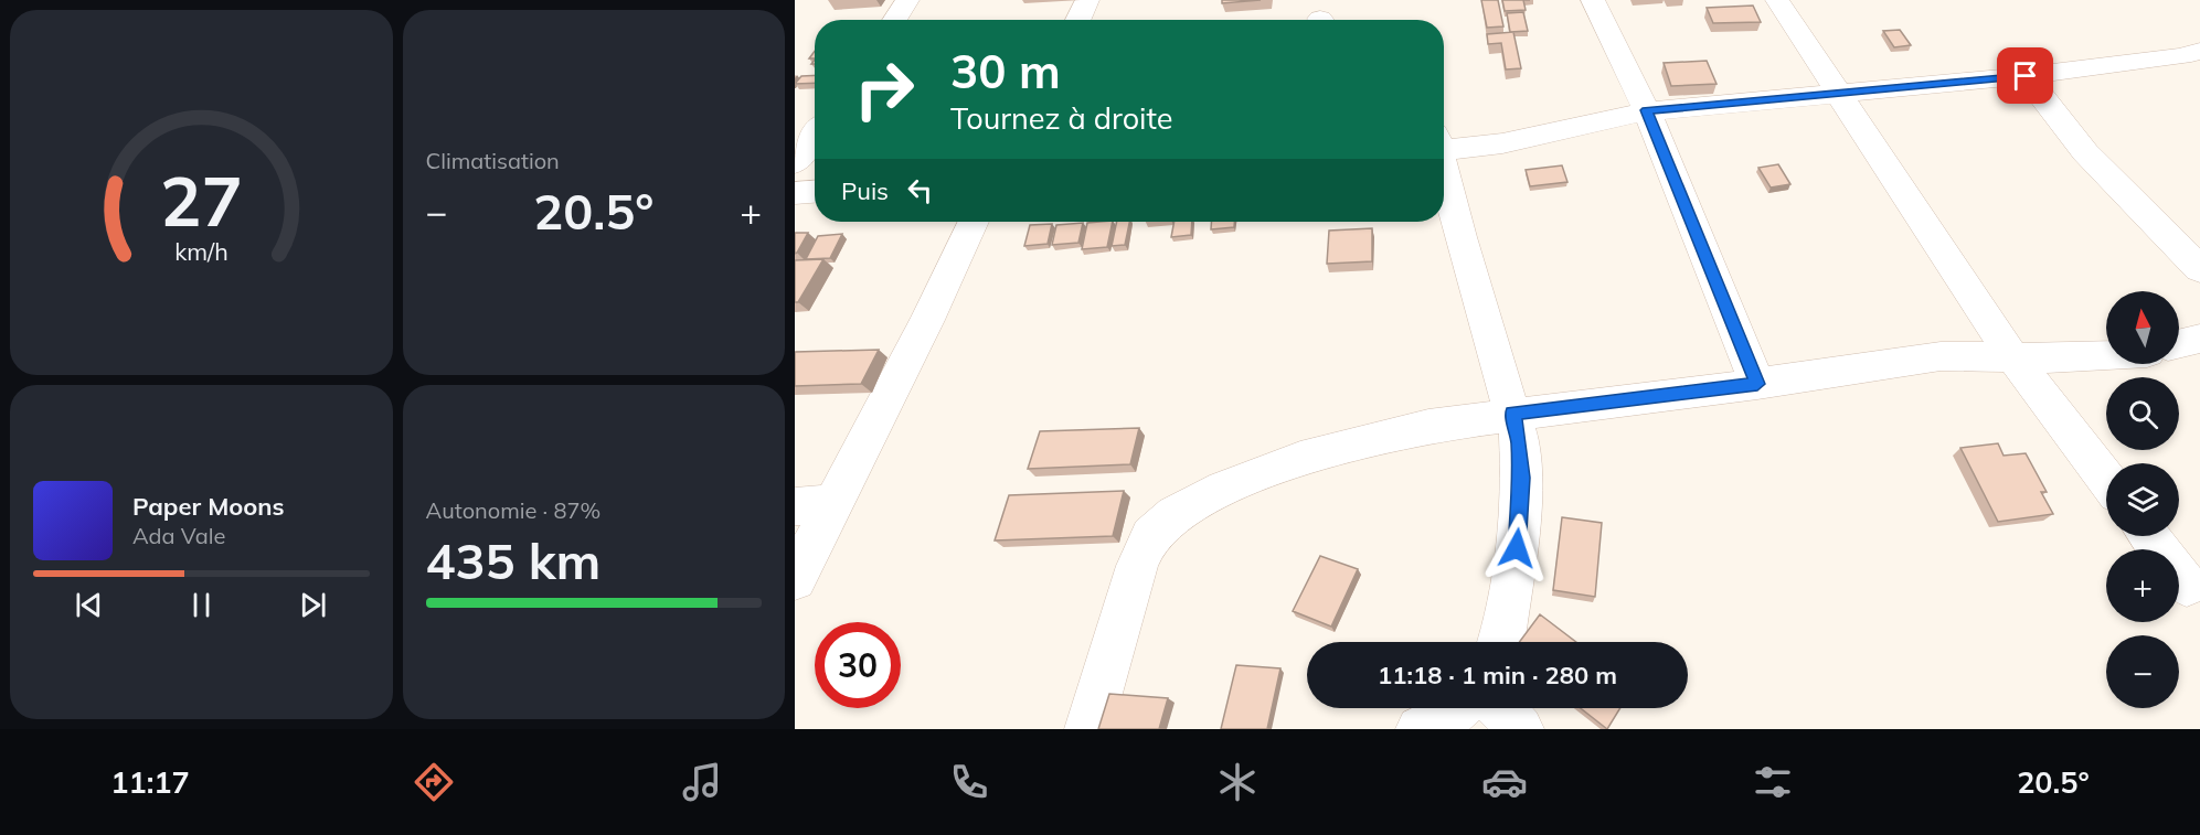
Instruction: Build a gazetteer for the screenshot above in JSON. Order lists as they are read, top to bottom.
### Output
{
  "north": "top",
  "page": {
    "tile": [
      "Climatisation",
      ["Autonomie · 87%", "435 km"]
    ],
    "turn": ["30 m", "Tournez à droite"],
    "then": "Puis",
    "heat": ["−", "20.5°", "+"],
    "map_buttons": ["+", "−"],
    "song": ["Paper Moons", "Ada Vale"],
    "limit": "30",
    "trip": "11:18 · 1 min · 280 m",
    "tabs": ["11:17", "20.5°"],
    "gauge": ["27", "km/h"]
  }
}
